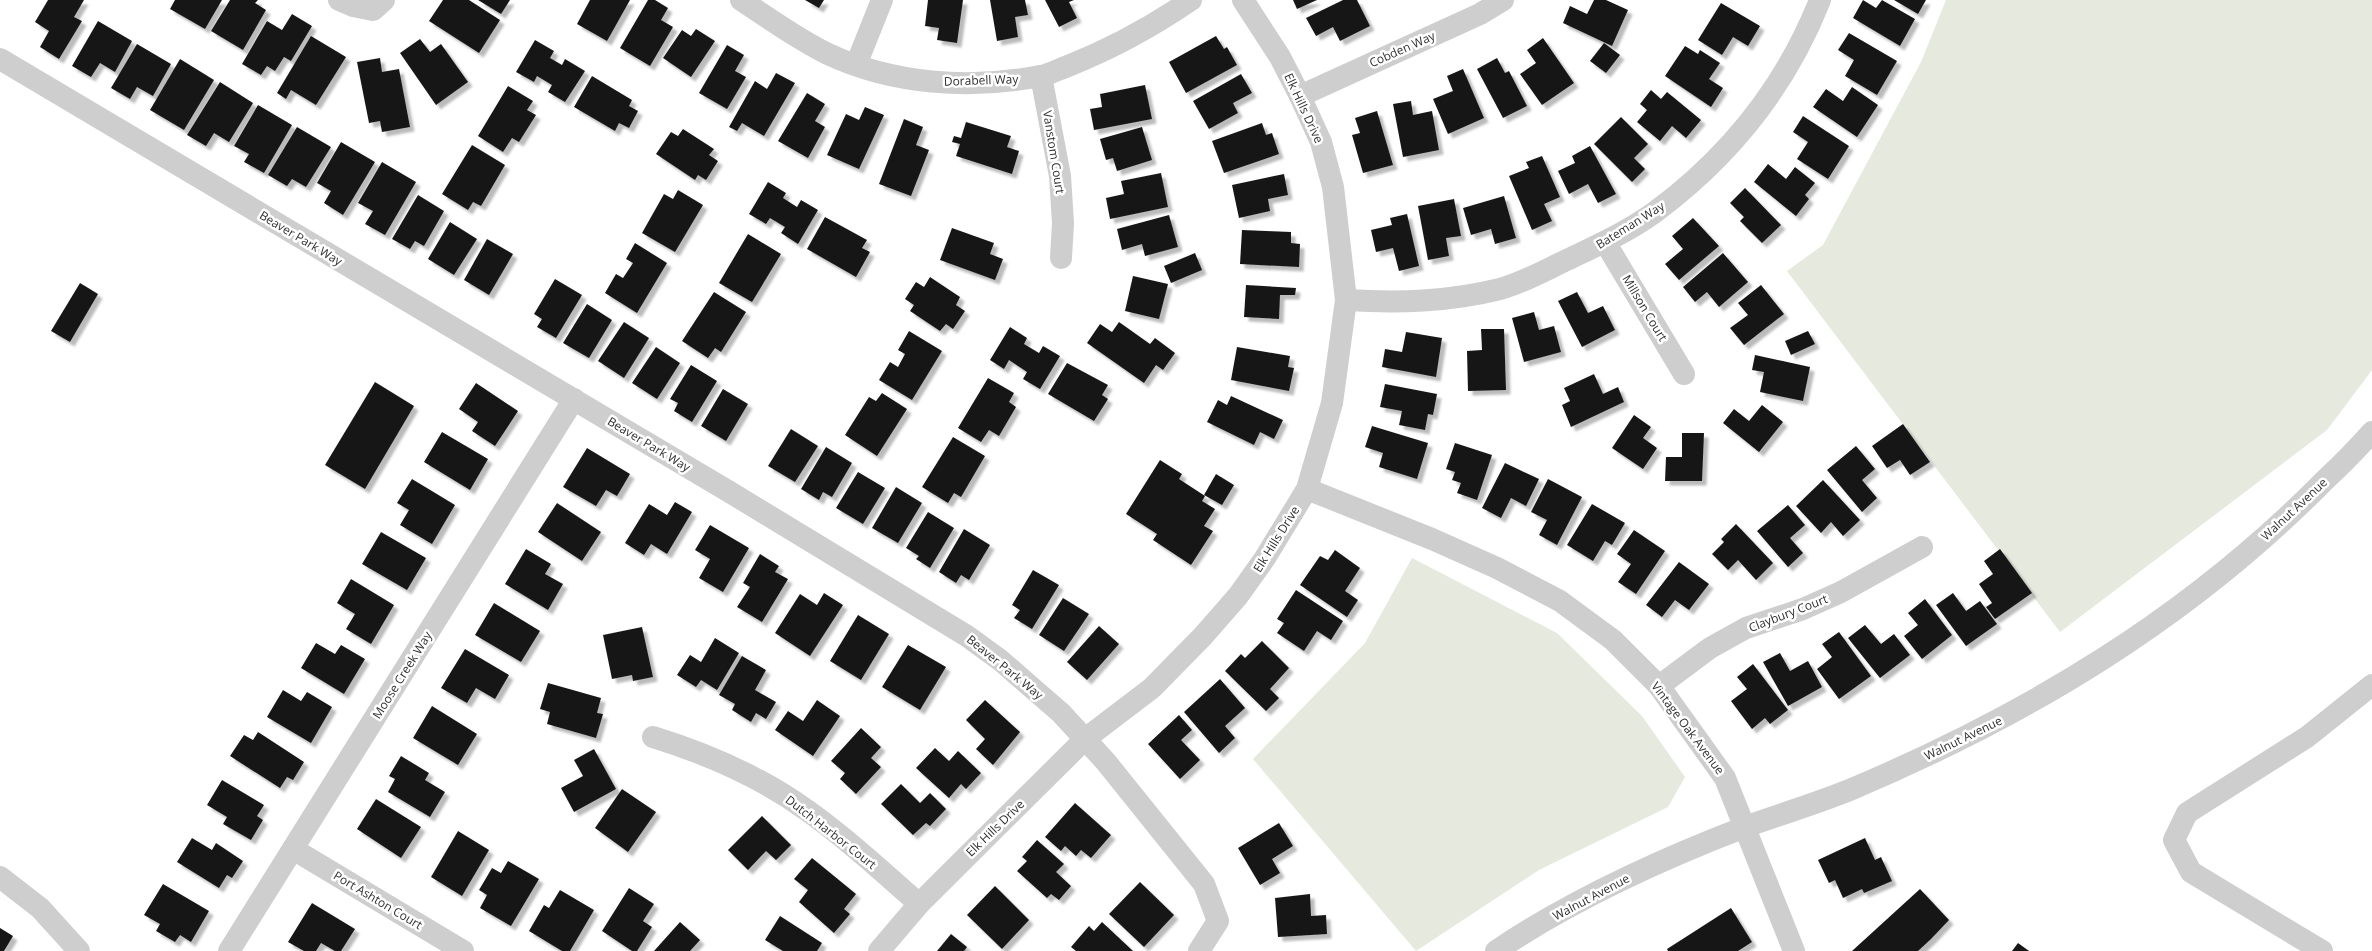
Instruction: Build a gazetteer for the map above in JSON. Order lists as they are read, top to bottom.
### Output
{
  "streets": {
    "street": [
      "Cobden Way",
      "Dorabell Way",
      "Elk Hills Drive",
      "Vanstom Court",
      "Bateman Way",
      "Beaver Park Way",
      "Millson Court",
      "Walnut Avenue",
      "Claybury Court",
      "Moose Creek Way",
      "Vintage Oak Avenue",
      "Dutch Harbor Court",
      "Port Ashton Court"
    ]
  },
  "crossings": [
    ["Cobden Way", "Elk Hills Drive"],
    ["Dorabell Way", "Vanstom Court"],
    ["Elk Hills Drive", "Bateman Way"],
    ["Elk Hills Drive", "Beaver Park Way"],
    ["Elk Hills Drive", "Vintage Oak Avenue"],
    ["Elk Hills Drive", "Dutch Harbor Court"],
    ["Bateman Way", "Millson Court"],
    ["Beaver Park Way", "Moose Creek Way"],
    ["Walnut Avenue", "Vintage Oak Avenue"],
    ["Claybury Court", "Vintage Oak Avenue"],
    ["Moose Creek Way", "Port Ashton Court"]
  ]
}
